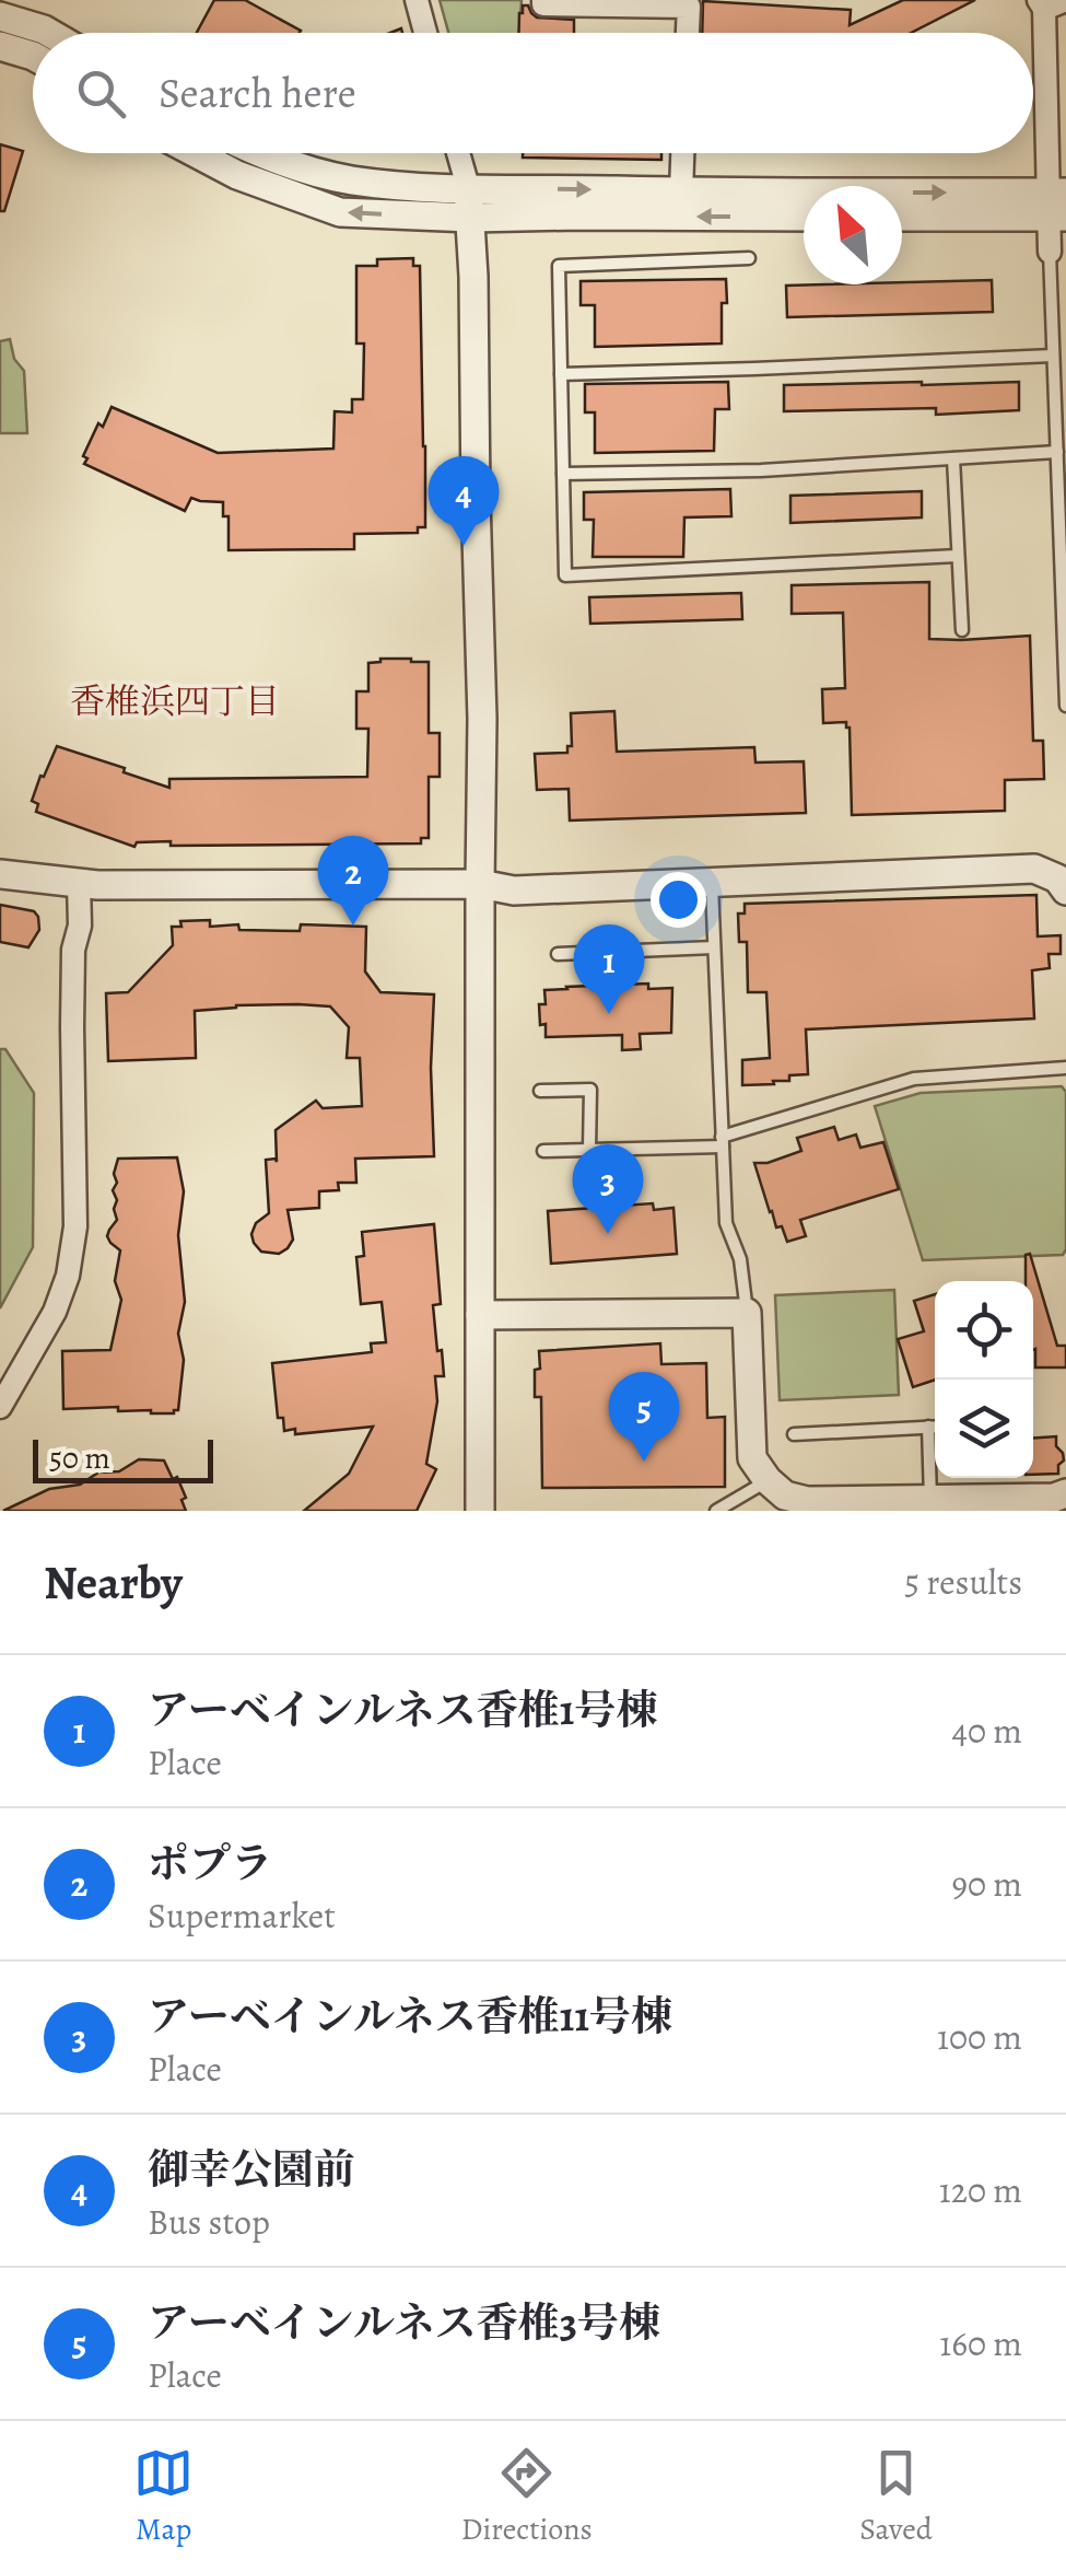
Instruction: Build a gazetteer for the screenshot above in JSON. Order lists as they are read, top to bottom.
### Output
{
  "districts": ["香椎浜四丁目"],
  "scale_bar": "50 m",
  "north": "top left",
  "page": {
    "search": "Search here",
    "pins": [
      "4",
      "2",
      "1",
      "3",
      "5"
    ],
    "scale": "50 m",
    "heading": ["Nearby", "5 results"],
    "list": [
      {
        "mark": "1",
        "name": "アーベインルネス香椎1号棟",
        "note": "Place",
        "value": "40 m"
      },
      {
        "mark": "2",
        "name": "ポプラ",
        "note": "Supermarket",
        "value": "90 m"
      },
      {
        "mark": "3",
        "name": "アーベインルネス香椎11号棟",
        "note": "Place",
        "value": "100 m"
      },
      {
        "mark": "4",
        "name": "御幸公園前",
        "note": "Bus stop",
        "value": "120 m"
      },
      {
        "mark": "5",
        "name": "アーベインルネス香椎3号棟",
        "note": "Place",
        "value": "160 m"
      }
    ],
    "nav": ["Map", "Directions", "Saved"]
  }
}
